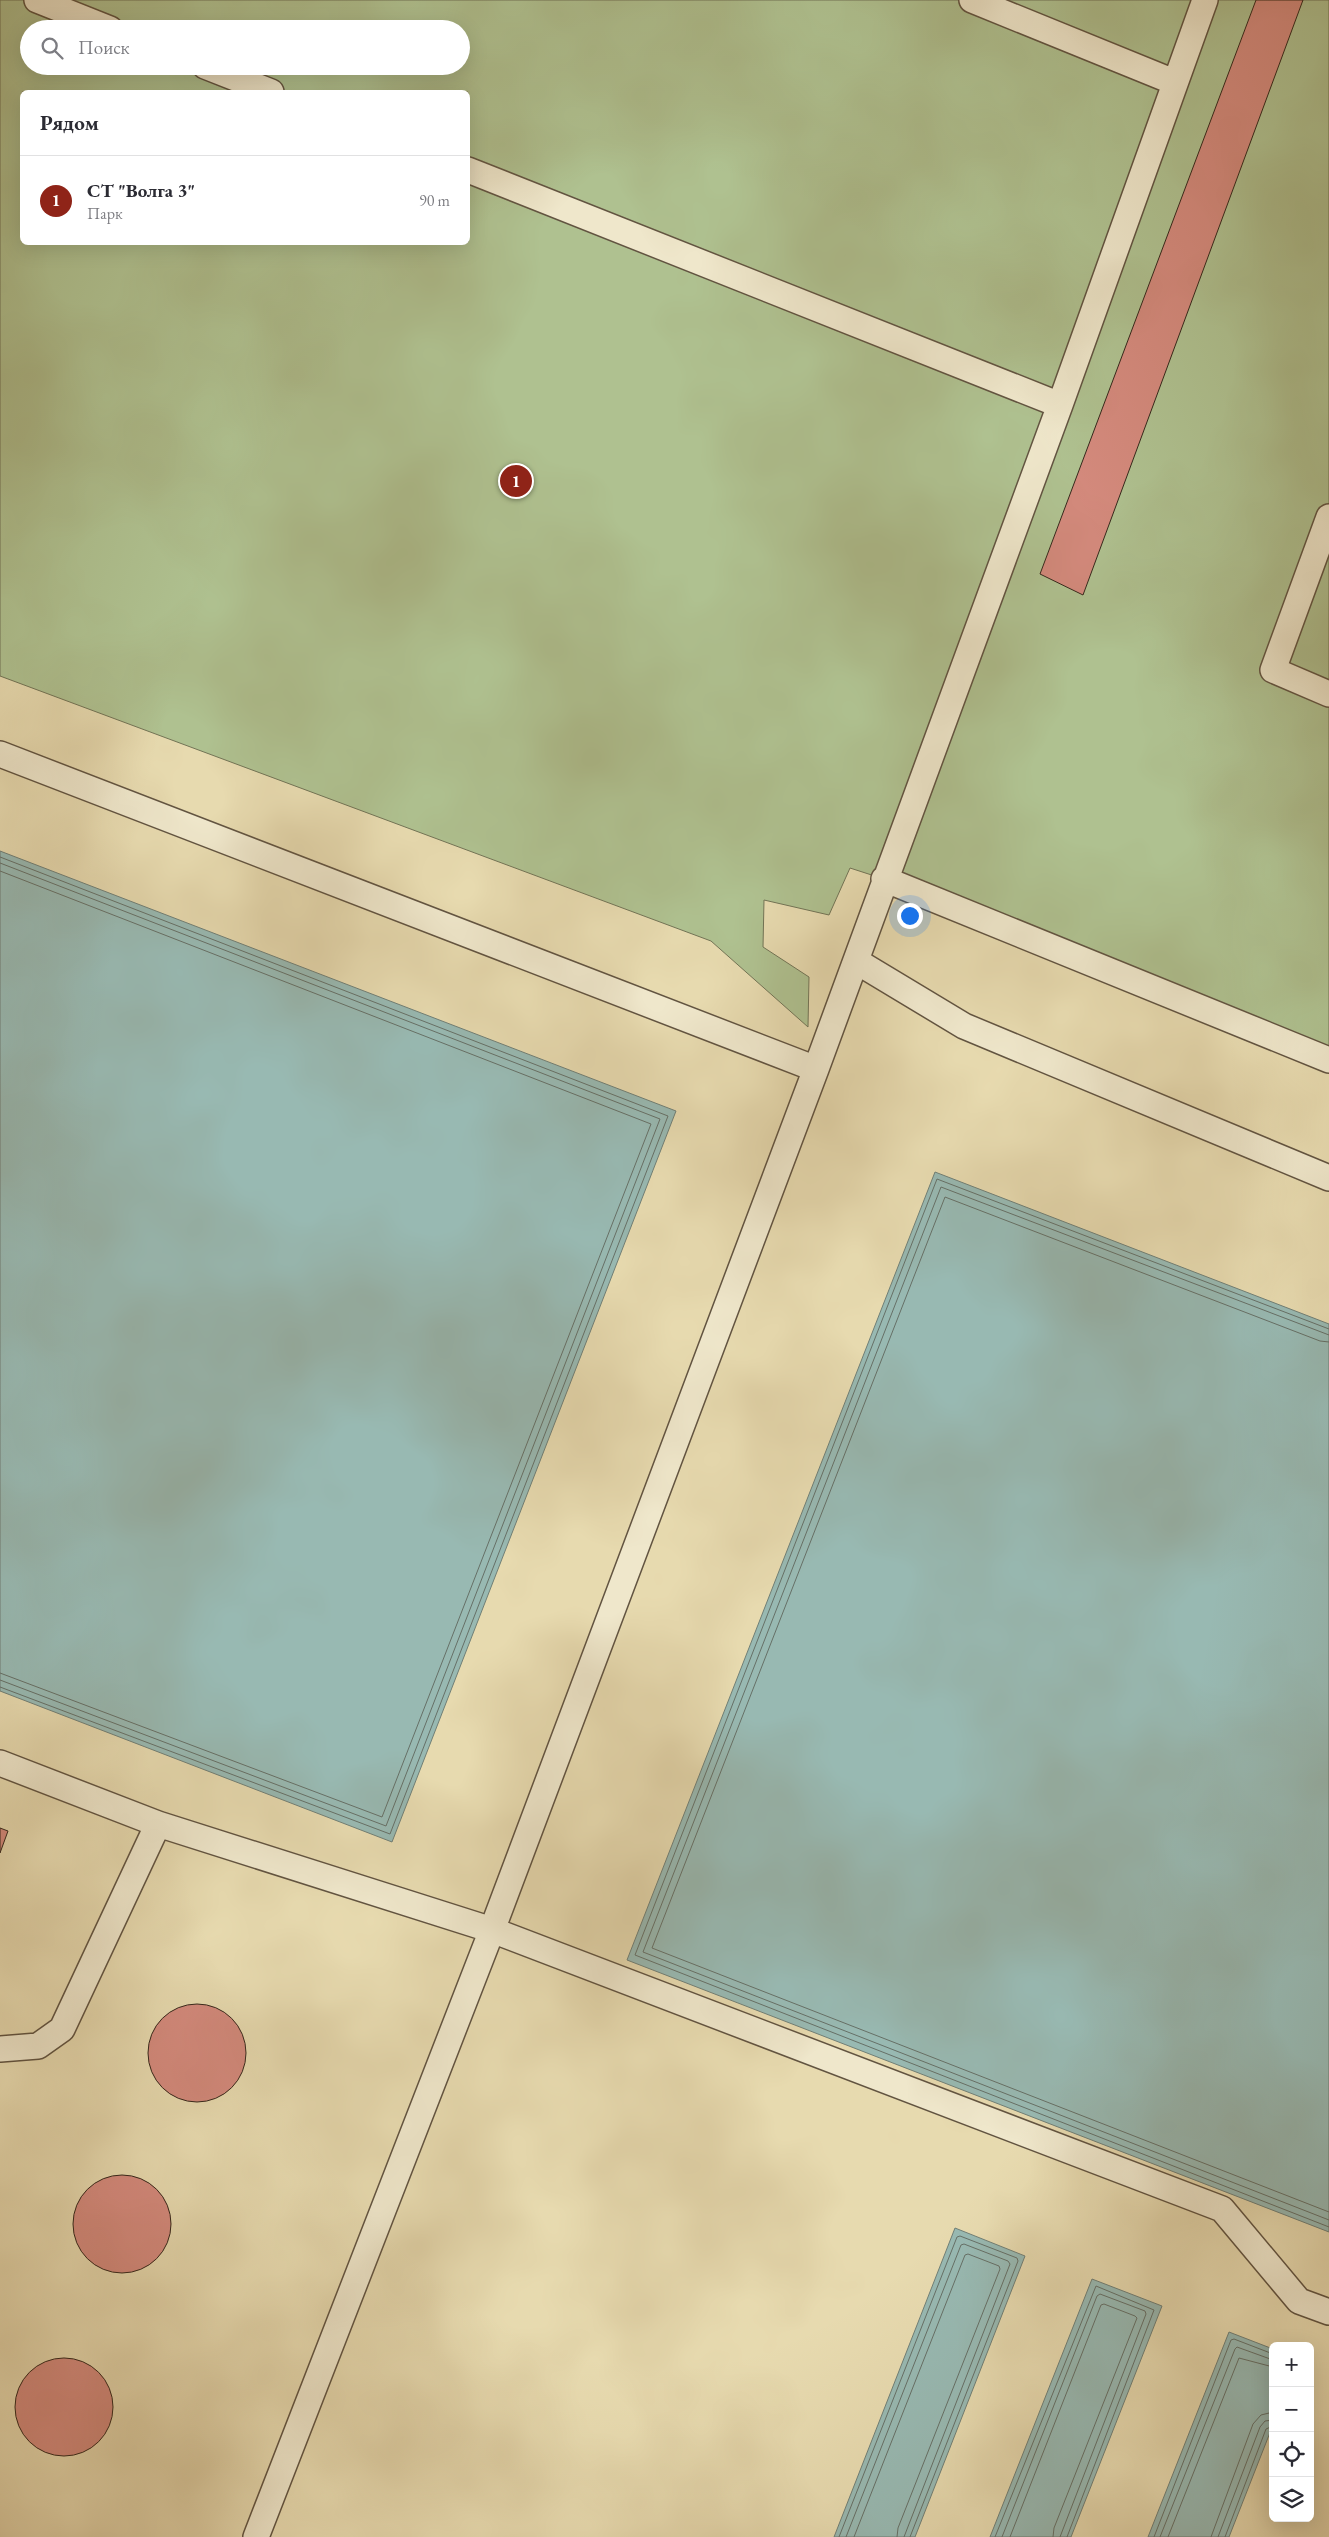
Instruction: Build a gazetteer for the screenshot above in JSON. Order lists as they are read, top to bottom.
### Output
{
  "page": {
    "search": "Поиск",
    "heading": "Рядом",
    "list": [
      {
        "mark": "1",
        "name": "СТ \"Волга 3\"",
        "note": "Парк",
        "value": "90 m"
      }
    ],
    "pins": "1",
    "map_buttons": ["+", "−"]
  }
}
